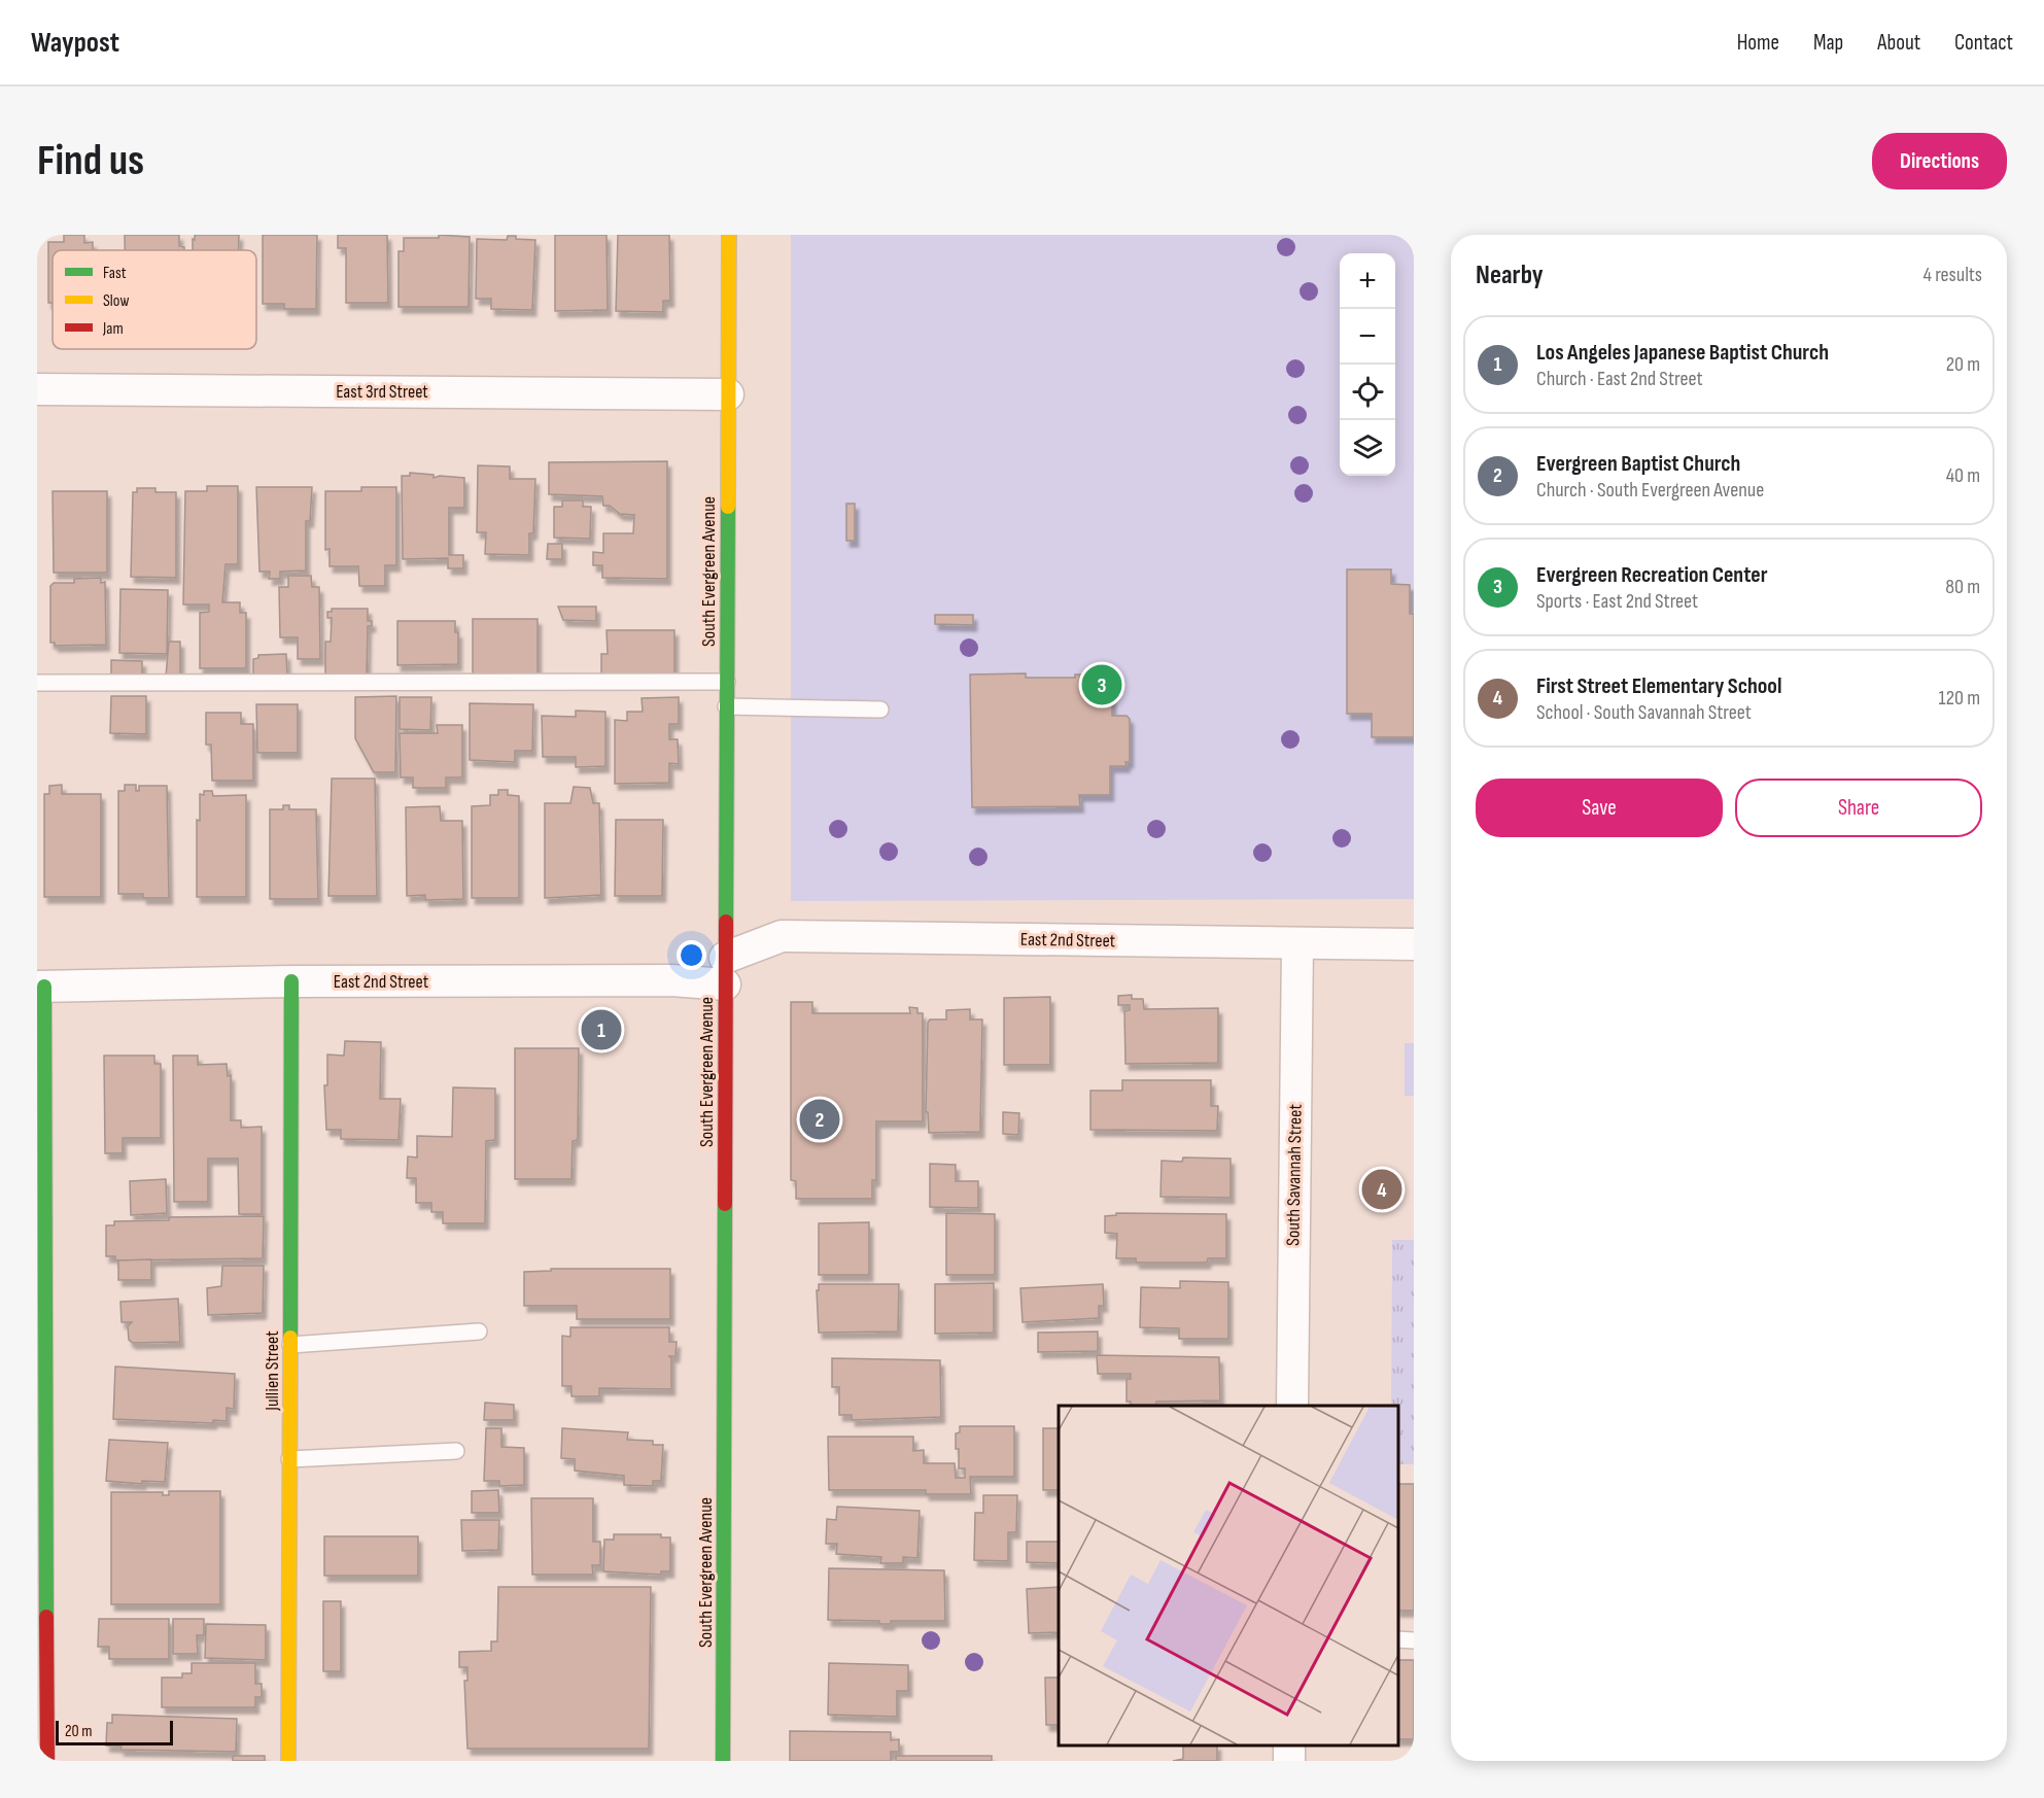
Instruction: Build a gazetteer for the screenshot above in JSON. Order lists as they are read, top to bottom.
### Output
{
  "streets": {
    "street": [
      "East 3rd Street",
      "South Evergreen Avenue",
      "East 2nd Street",
      "South Savannah Street",
      "Jullien Street"
    ]
  },
  "crossings": [
    ["East 3rd Street", "South Evergreen Avenue"],
    ["South Evergreen Avenue", "East 2nd Street"],
    ["East 2nd Street", "South Savannah Street"],
    ["East 2nd Street", "Jullien Street"]
  ],
  "legend": ["Fast", "Slow", "Jam"],
  "scale_bar": "20 m",
  "page": {
    "header": "Waypost",
    "nav": [
      "Home",
      "Map",
      "About",
      "Contact"
    ],
    "buttons": [
      "Directions",
      ["Save", "Share"]
    ],
    "title": "Find us",
    "heading": ["Nearby", "4 results"],
    "map_buttons": ["+", "−"],
    "list": [
      {
        "mark": "1",
        "name": "Los Angeles Japanese Baptist Church",
        "note": "Church · East 2nd Street",
        "value": "20 m"
      },
      {
        "mark": "2",
        "name": "Evergreen Baptist Church",
        "note": "Church · South Evergreen Avenue",
        "value": "40 m"
      },
      {
        "mark": "3",
        "name": "Evergreen Recreation Center",
        "note": "Sports · East 2nd Street",
        "value": "80 m"
      },
      {
        "mark": "4",
        "name": "First Street Elementary School",
        "note": "School · South Savannah Street",
        "value": "120 m"
      }
    ],
    "pins": [
      "3",
      "1",
      "2",
      "4"
    ],
    "scale": "20 m"
  }
}
